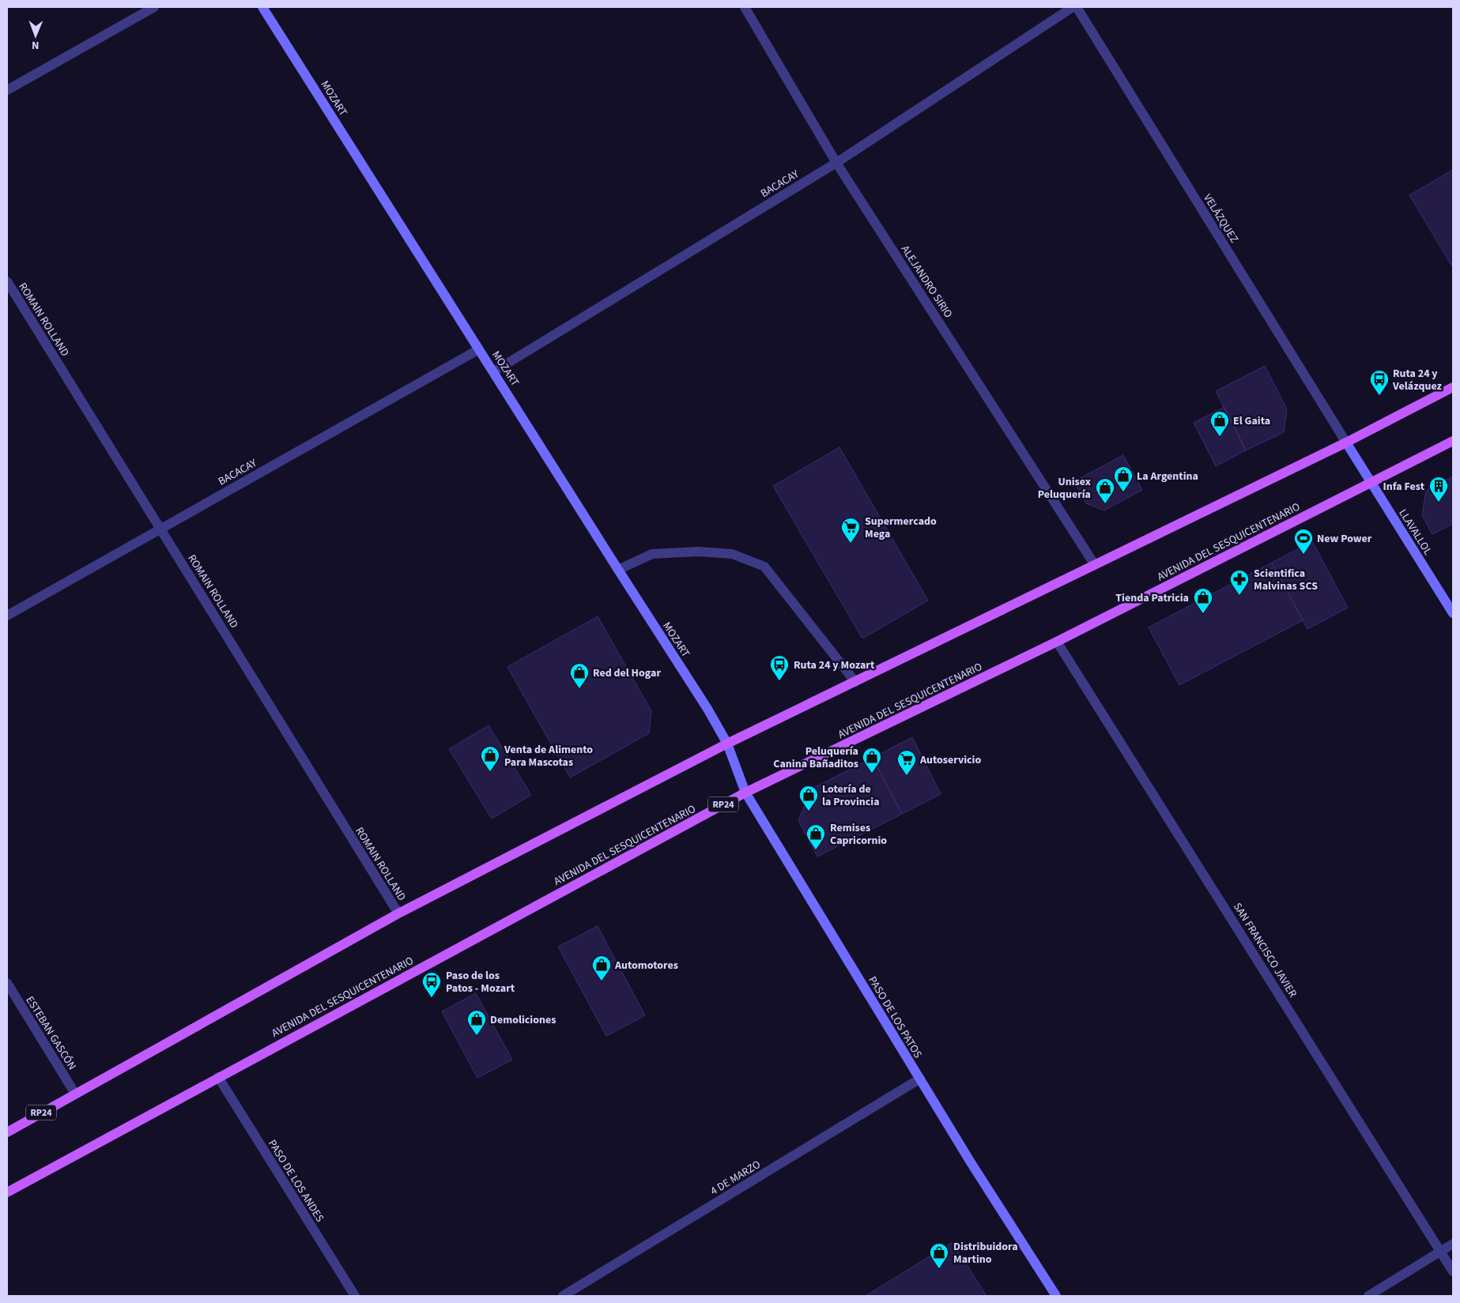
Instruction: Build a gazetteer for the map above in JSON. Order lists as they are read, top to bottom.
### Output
{
  "streets": {
    "main road": ["AVENIDA DEL SESQUICENTENARIO", "RP24"],
    "street": [
      "MOZART",
      "BACACAY",
      "VELÁZQUEZ",
      "ALEJANDRO SIRIO",
      "ROMAIN ROLLAND",
      "LLAVALLOL",
      "SAN FRANCISCO JAVIER",
      "PASO DE LOS PATOS",
      "ESTEBAN GASCÓN",
      "4 DE MARZO",
      "PASO DE LOS ANDES"
    ]
  },
  "crossings": [
    ["MOZART", "BACACAY"],
    ["MOZART", "RP24"],
    ["MOZART", "PASO DE LOS PATOS"],
    ["BACACAY", "ALEJANDRO SIRIO"],
    ["BACACAY", "ROMAIN ROLLAND"],
    ["VELÁZQUEZ", "LLAVALLOL"],
    ["VELÁZQUEZ", "RP24"],
    ["ALEJANDRO SIRIO", "RP24"],
    ["ROMAIN ROLLAND", "RP24"],
    ["LLAVALLOL", "AVENIDA DEL SESQUICENTENARIO"],
    ["LLAVALLOL", "RP24"],
    ["AVENIDA DEL SESQUICENTENARIO", "SAN FRANCISCO JAVIER"],
    ["AVENIDA DEL SESQUICENTENARIO", "PASO DE LOS PATOS"],
    ["AVENIDA DEL SESQUICENTENARIO", "PASO DE LOS ANDES"],
    ["RP24", "PASO DE LOS PATOS"],
    ["RP24", "ESTEBAN GASCÓN"],
    ["PASO DE LOS PATOS", "4 DE MARZO"]
  ],
  "places": {
    "bus stop": ["Ruta 24 y Velázquez", "Ruta 24 y Mozart", "Paso de los Patos - Mozart"],
    "shop": [
      "El Gaita",
      "La Argentina",
      "Unisex Peluquería",
      "Tienda Patricia",
      "Red del Hogar",
      "Venta de Alimento Para Mascotas",
      "Peluquería Canina Bañaditos",
      "Lotería de la Provincia",
      "Remises Capricornio",
      "Automotores",
      "Demoliciones",
      "Distribuidora Martino"
    ],
    "building": ["Infa Fest"],
    "supermarket": ["Supermercado Mega", "Autoservicio"],
    "sports": ["New Power"],
    "pharmacy": ["Scientifica Malvinas SCS"]
  },
  "north": "bottom"
}
